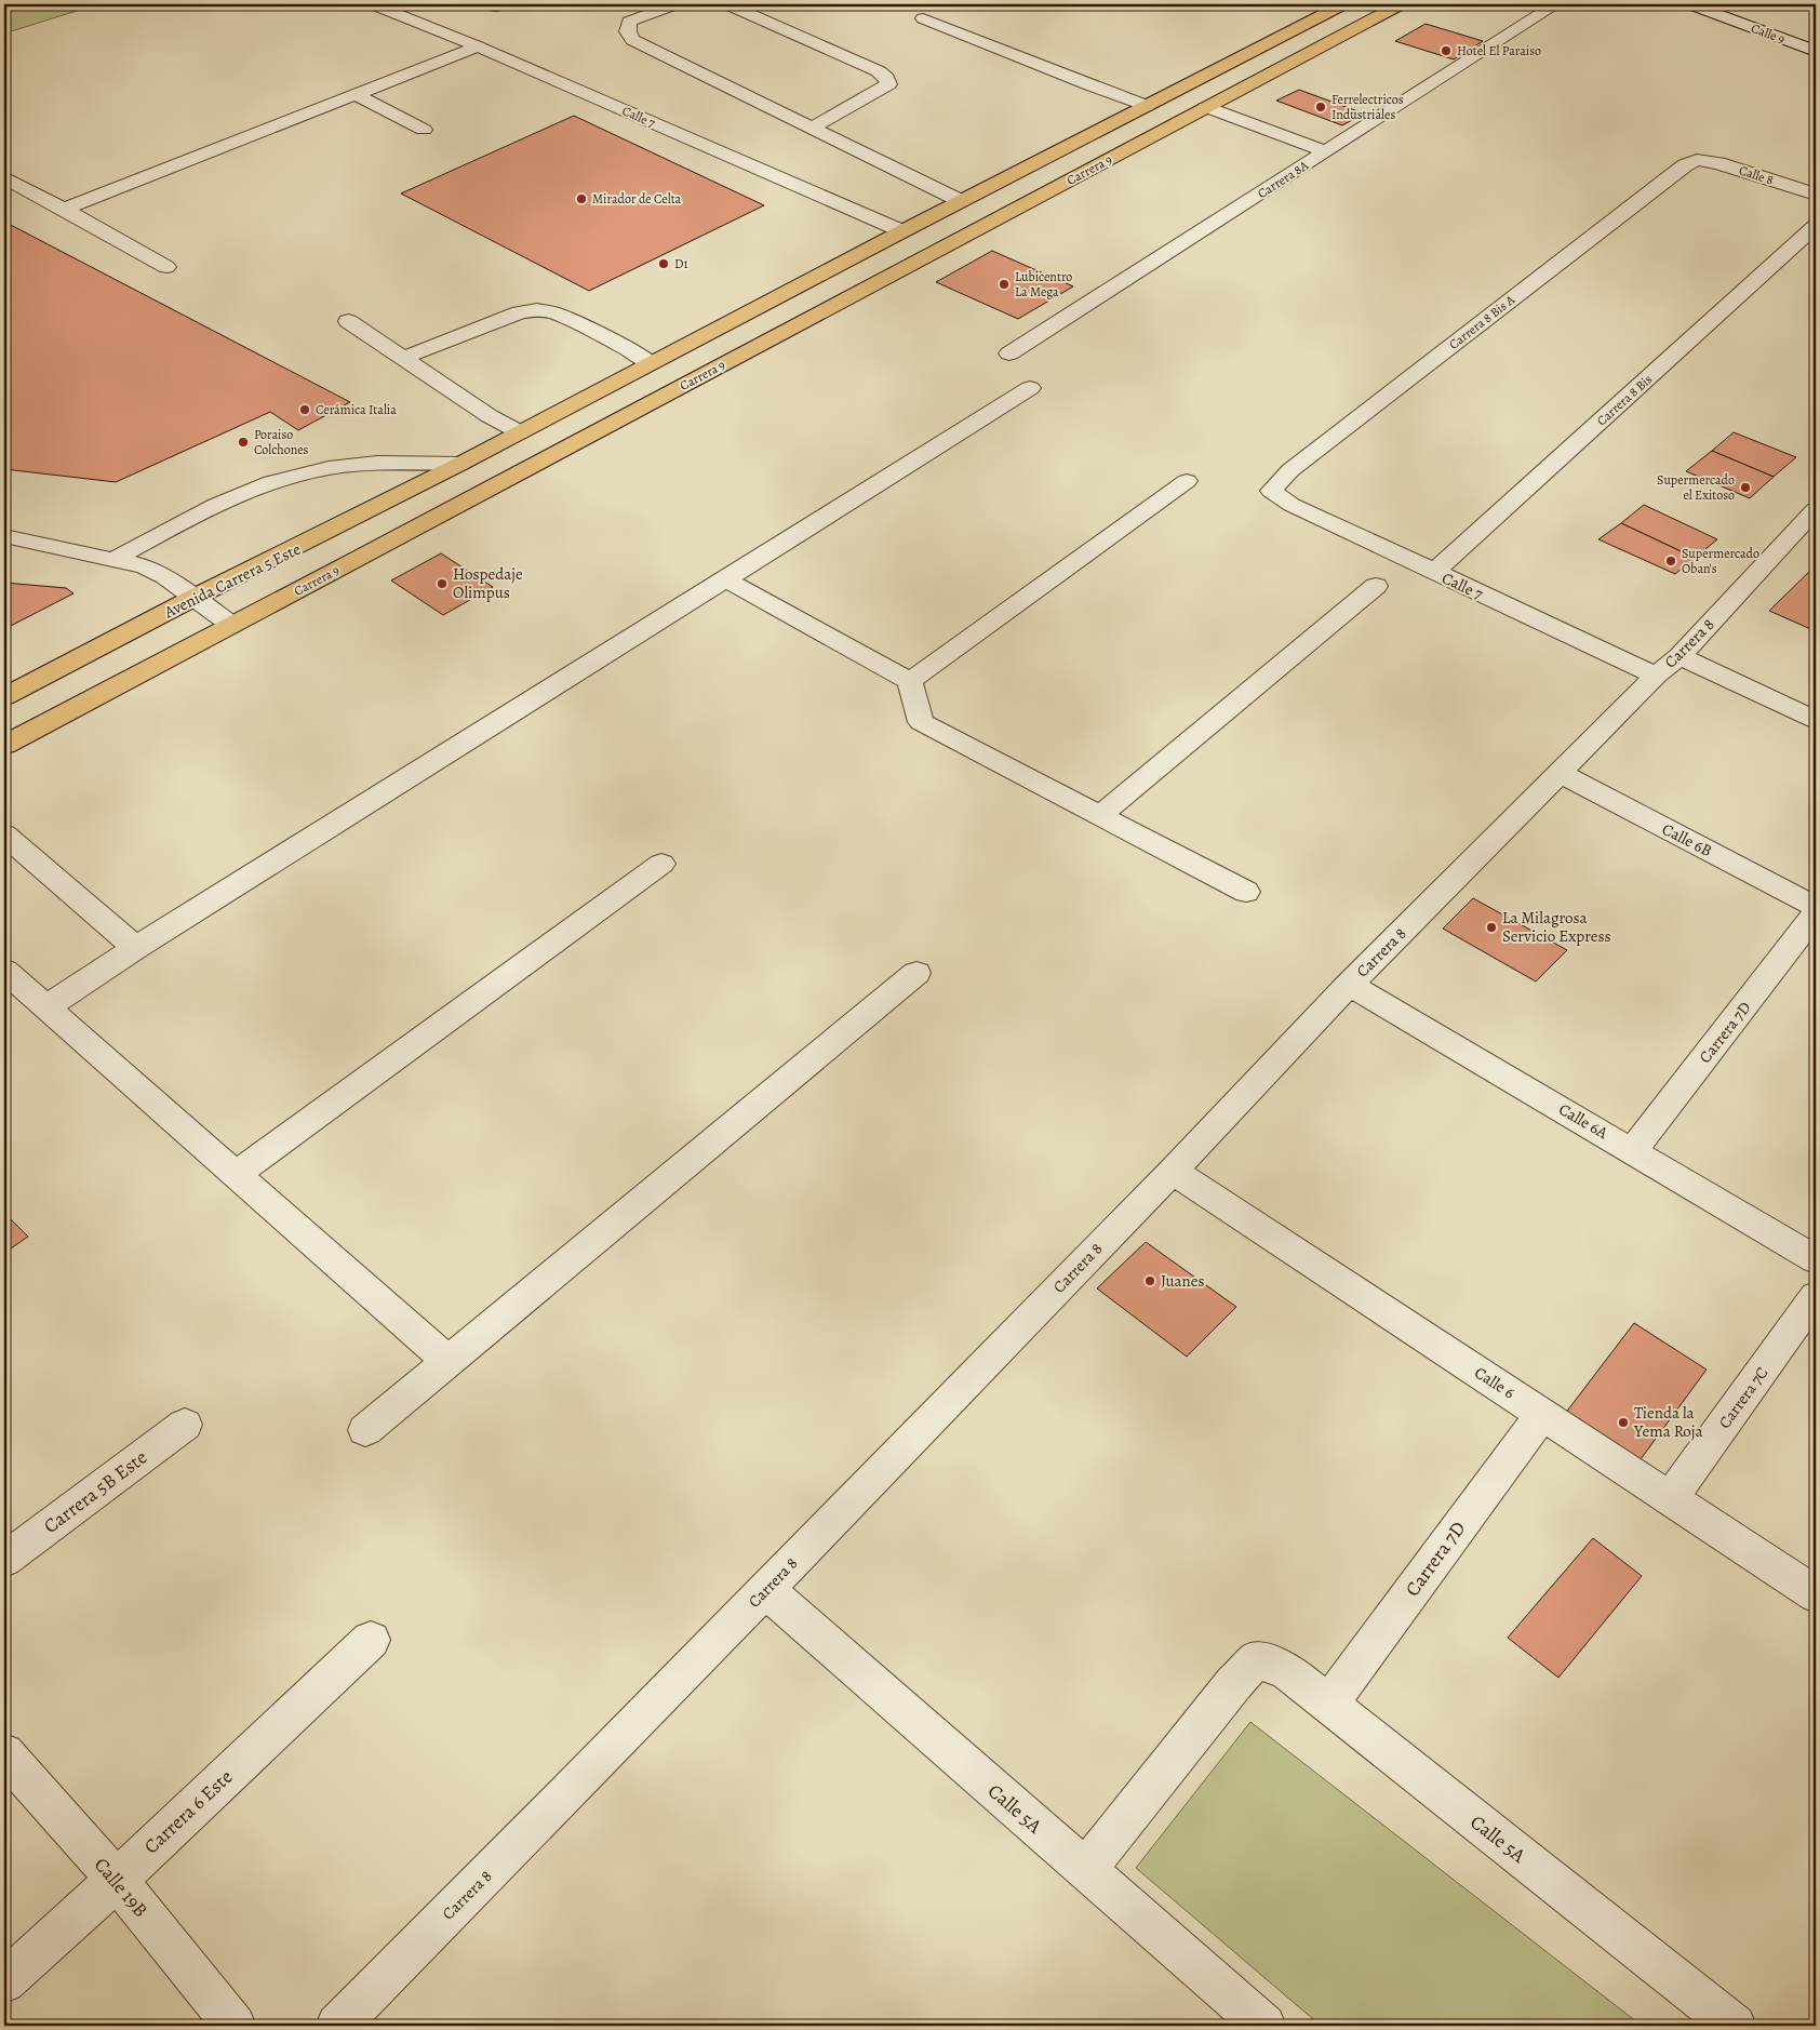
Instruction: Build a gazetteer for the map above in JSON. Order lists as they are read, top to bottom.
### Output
{
  "streets": {
    "main road": ["Carrera 9", "Avenida Carrera 5 Este"],
    "street": [
      "Calle 9",
      "Calle 7",
      "Calle 8",
      "Carrera 8A",
      "Carrera 8 Bis A",
      "Carrera 8 Bis",
      "Carrera 8",
      "Calle 6B",
      "Carrera 7D",
      "Calle 6A",
      "Calle 6",
      "Carrera 7C",
      "Carrera 5B Este",
      "Calle 5A",
      "Carrera 6 Este",
      "Calle 19B"
    ]
  },
  "crossings": [
    ["Calle 7", "Carrera 9"],
    ["Calle 7", "Carrera 8 Bis A"],
    ["Calle 7", "Carrera 8 Bis"],
    ["Calle 7", "Carrera 8"],
    ["Carrera 9", "Avenida Carrera 5 Este"],
    ["Calle 8", "Carrera 8 Bis A"],
    ["Carrera 8", "Calle 6B"],
    ["Carrera 8", "Calle 6A"],
    ["Carrera 8", "Calle 6"],
    ["Carrera 8", "Calle 5A"],
    ["Carrera 7D", "Calle 6A"],
    ["Carrera 7D", "Calle 6"],
    ["Carrera 7D", "Calle 5A"],
    ["Calle 6", "Carrera 7C"],
    ["Carrera 6 Este", "Calle 19B"]
  ],
  "places": [
    "Hotel El Paraiso",
    "Ferrelectricos Industriales",
    "Mirador de Celta",
    "D1",
    "Lubicentro La Mega",
    "Cerámica Italia",
    "Poraiso Colchones",
    "Supermercado el Exitoso",
    "Supermercado Oban's",
    "Hospedaje Olimpus",
    "La Milagrosa Servicio Express",
    "Juanes",
    "Tienda la Yema Roja"
  ]
}
